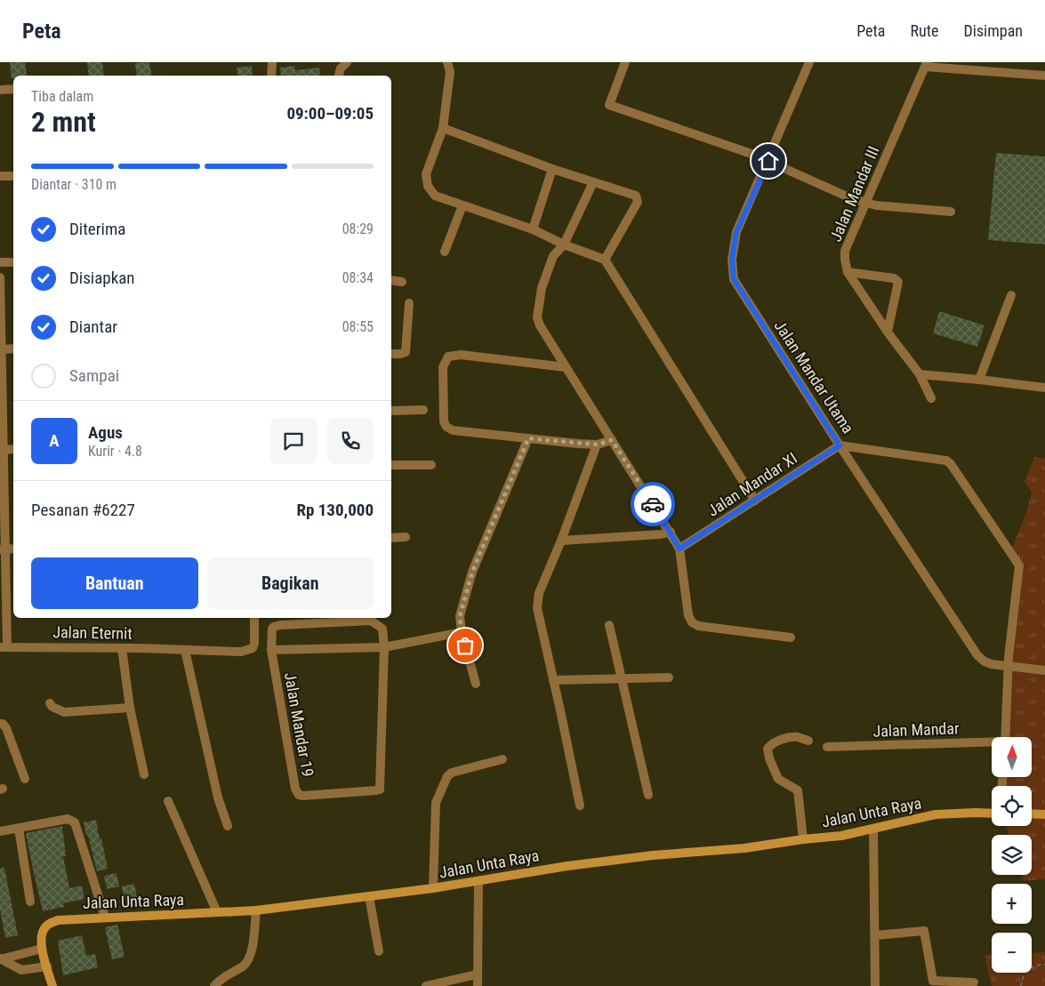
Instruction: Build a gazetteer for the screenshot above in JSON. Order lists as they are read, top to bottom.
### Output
{
  "streets": {
    "street": [
      "Jalan Mandar III",
      "Jalan Mandar Utama",
      "Jalan Mandar XI",
      "Jalan Eternit",
      "Jalan Mandar 19",
      "Jalan Mandar",
      "Jalan Unta Raya"
    ]
  },
  "crossings": [
    ["Jalan Mandar Utama", "Jalan Mandar XI"]
  ],
  "north": "top",
  "page": {
    "header": "Peta",
    "nav": ["Peta", "Rute", "Disimpan"],
    "heading": ["2 mnt", "Tiba dalam", "09:00–09:05"],
    "panel": [
      "Agus",
      "Kurir · 4.8",
      "Pesanan #6227",
      "Rp 130,000"
    ],
    "bar": "Diantar · 310 m",
    "list": [
      ["Diterima", "08:29"],
      ["Disiapkan", "08:34"],
      ["Diantar", "08:55"],
      "Sampai"
    ],
    "round": "A",
    "buttons": ["Bantuan", "Bagikan"],
    "map_buttons": ["+", "−"]
  }
}
